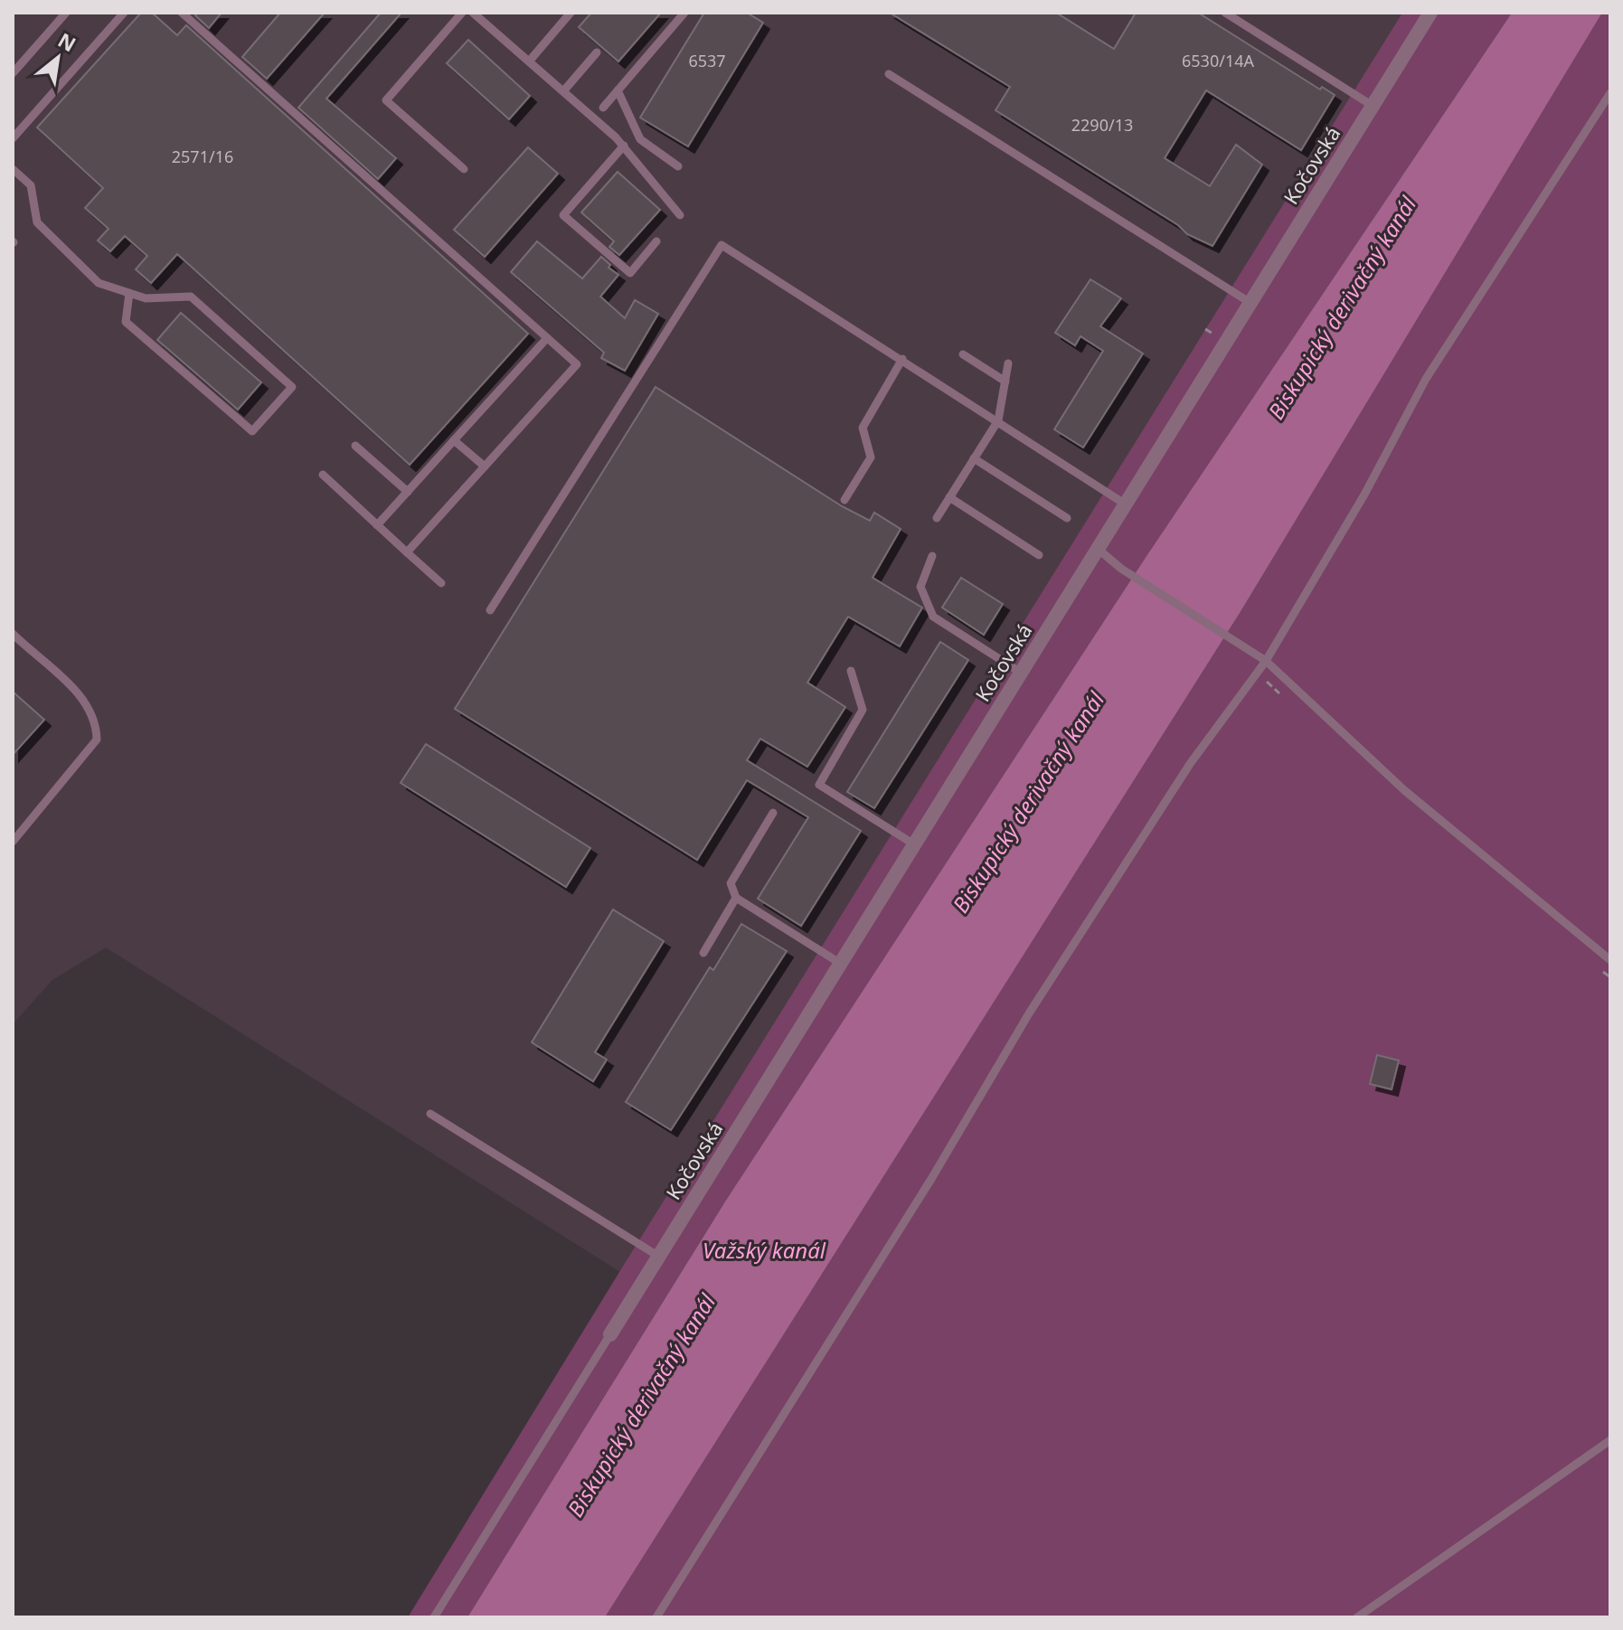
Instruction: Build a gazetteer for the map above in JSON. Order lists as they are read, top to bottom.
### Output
{
  "streets": {
    "street": ["Kočovská"]
  },
  "water": ["Biskupický derivačný kanál", "Važský kanál"],
  "house_numbers": [
    "6537",
    "6530/14A",
    "2290/13",
    "2571/16"
  ],
  "north": "top right"
}
